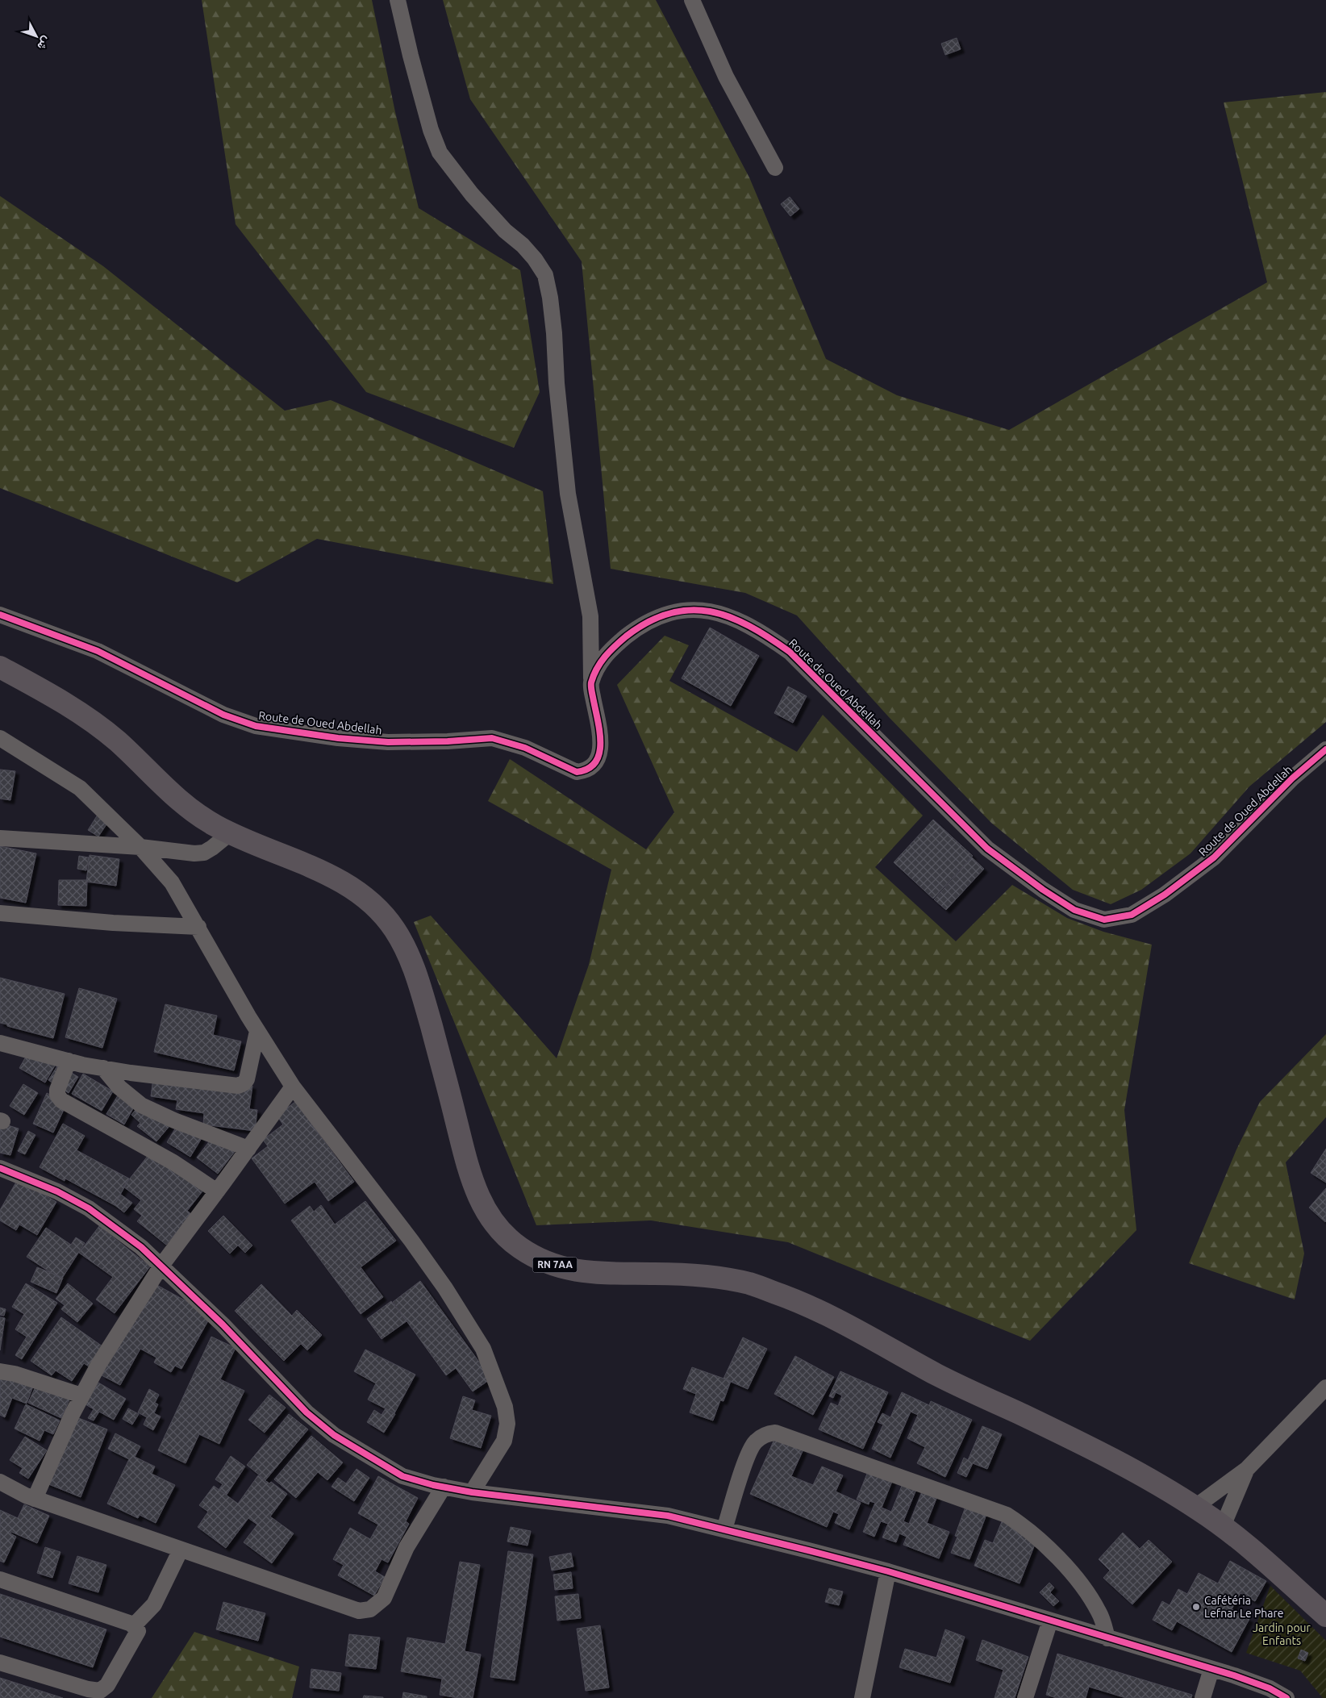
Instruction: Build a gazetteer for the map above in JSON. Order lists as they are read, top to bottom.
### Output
{
  "streets": {
    "main road": ["RN 7AA"],
    "street": ["Route de Oued Abdellah"]
  },
  "parks": ["Jardin pour Enfants"],
  "places": ["Cafétéria Lefnar Le Phare"],
  "north": "bottom right"
}
